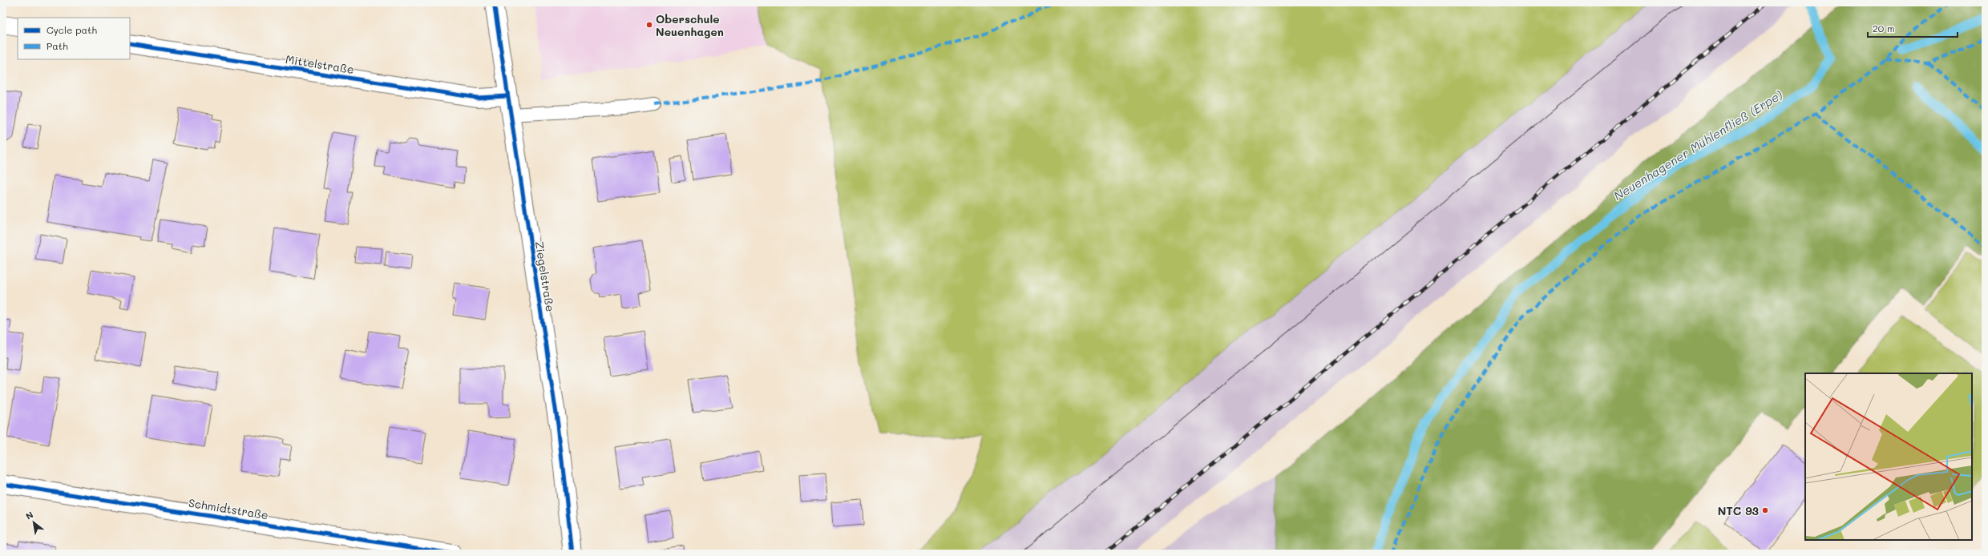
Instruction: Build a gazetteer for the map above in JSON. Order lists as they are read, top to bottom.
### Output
{
  "streets": {
    "street": ["Mittelstraße", "Ziegelstraße", "Schmidtstraße"]
  },
  "crossings": [
    ["Mittelstraße", "Ziegelstraße"]
  ],
  "water": ["Neuenhagener Mühlenfließ (Erpe)"],
  "places": ["Oberschule Neuenhagen", "NTC 93"],
  "legend": ["Cycle path", "Path"],
  "scale_bar": "20 m",
  "north": "top left"
}
